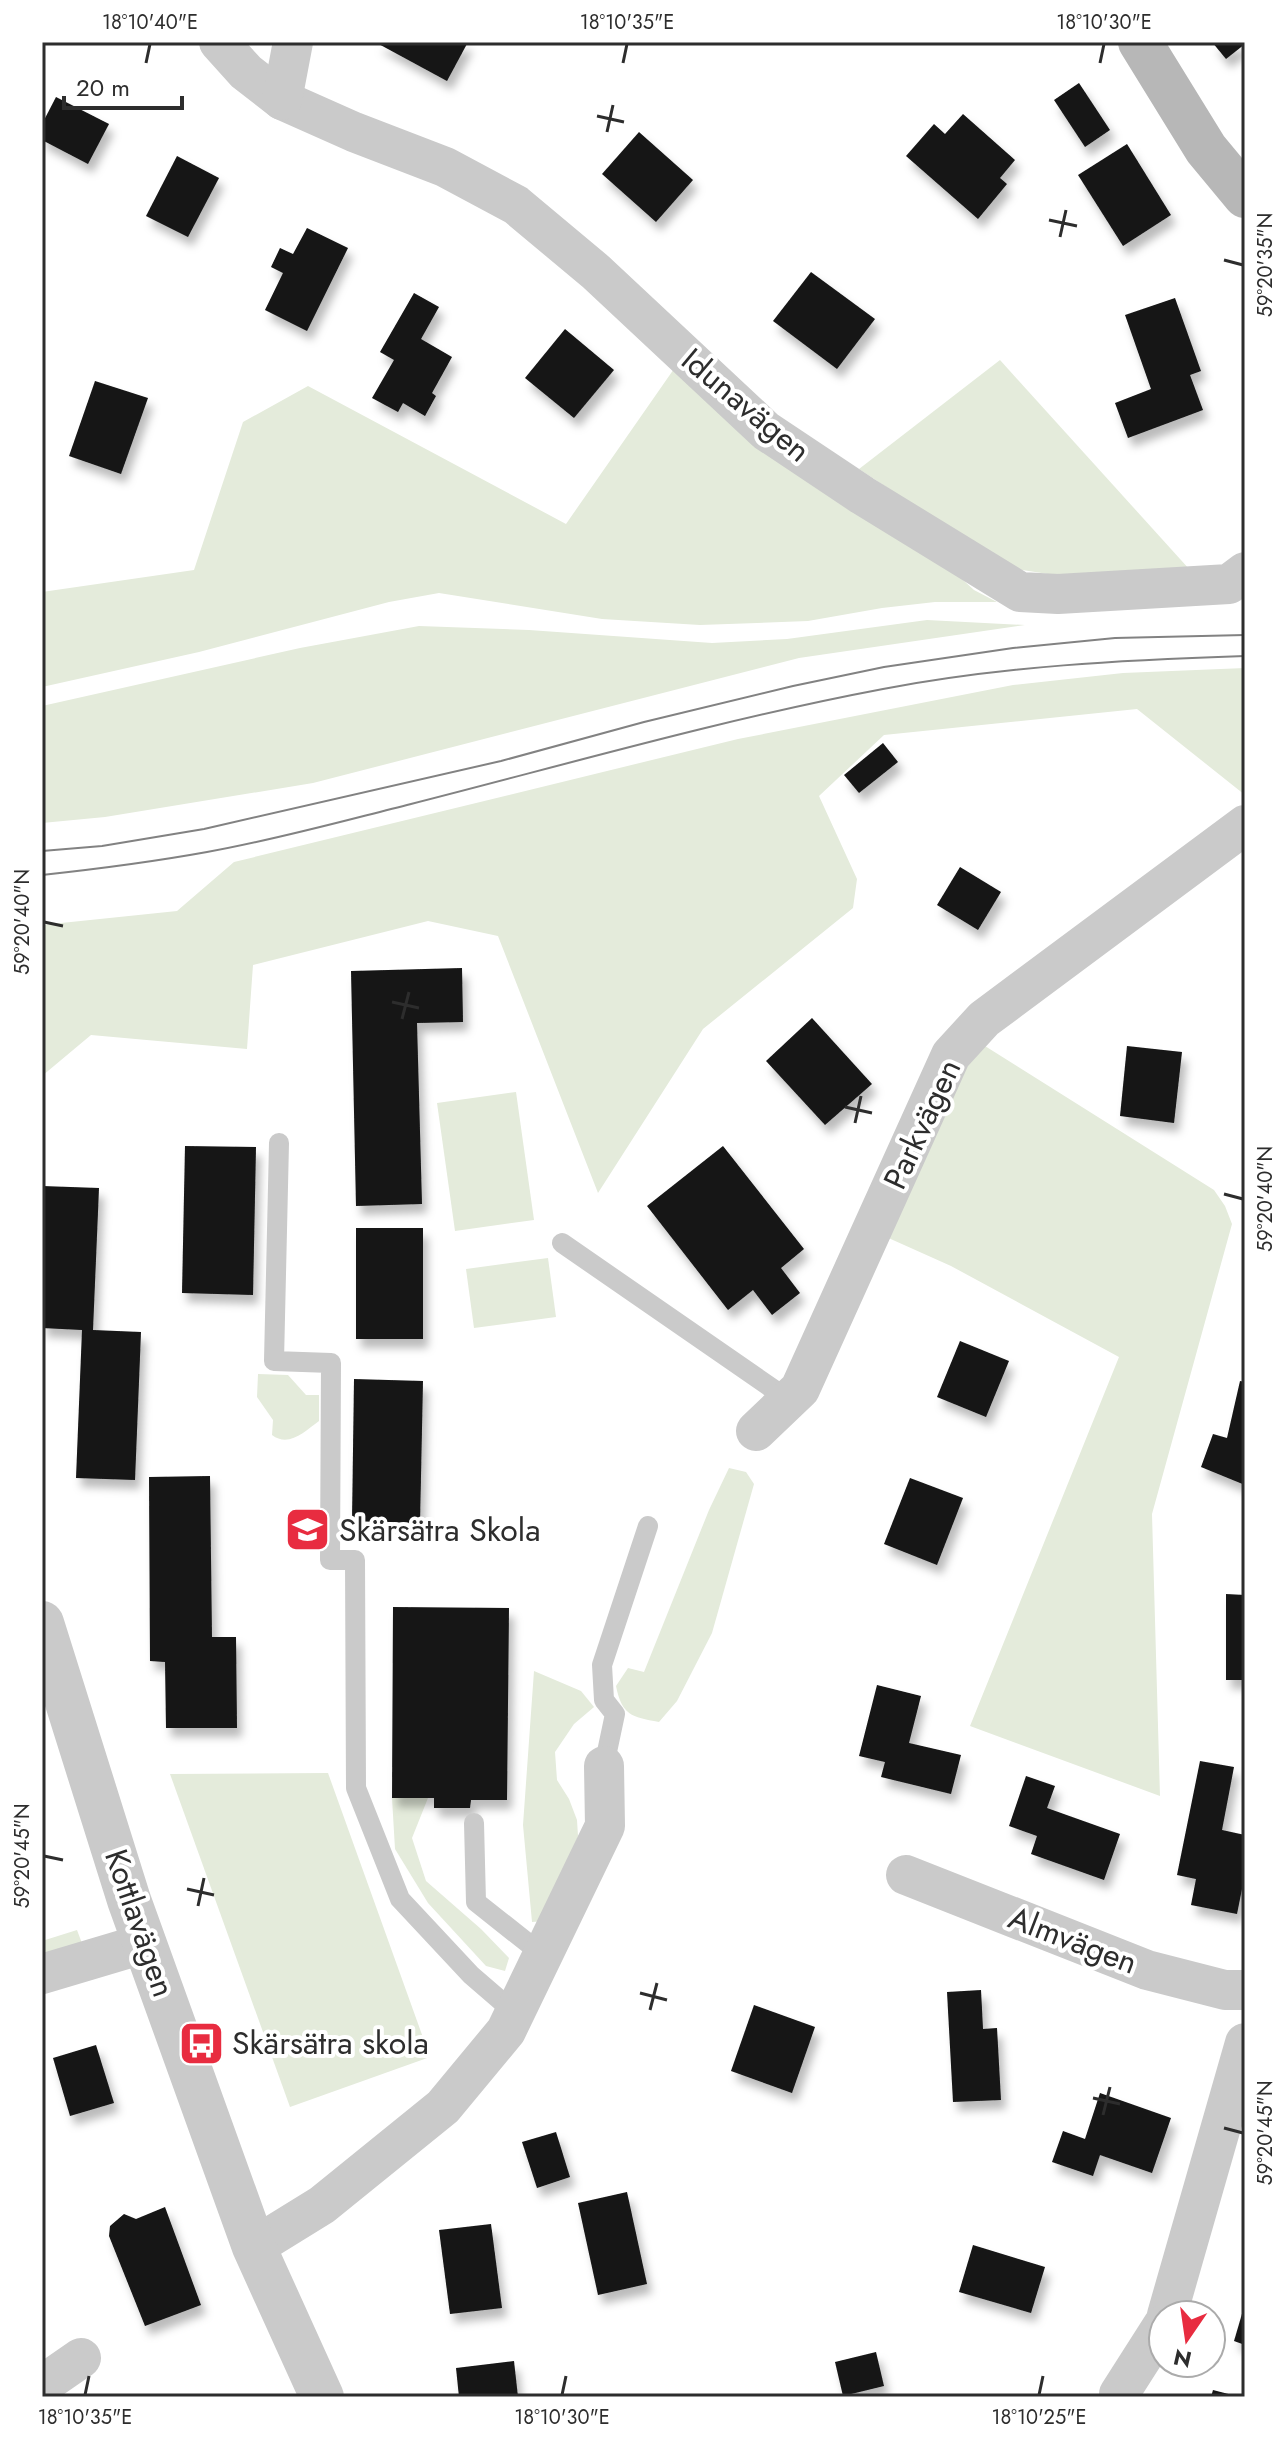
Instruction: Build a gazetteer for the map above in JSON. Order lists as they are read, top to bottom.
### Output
{
  "streets": {
    "street": [
      "Idunavägen",
      "Parkvägen",
      "Kottlavägen",
      "Almvägen"
    ]
  },
  "places": {
    "school or university": ["Skärsätra Skola"],
    "bus stop": ["Skärsätra skola"]
  },
  "scale_bar": "20 m",
  "north": "bottom",
  "coordinates": [
    "18°10'40\"E",
    "18°10'35\"E",
    "18°10'30\"E",
    "59°20'35\"N",
    "59°20'40\"N",
    "59°20'45\"N",
    "18°10'25\"E"
  ]
}
